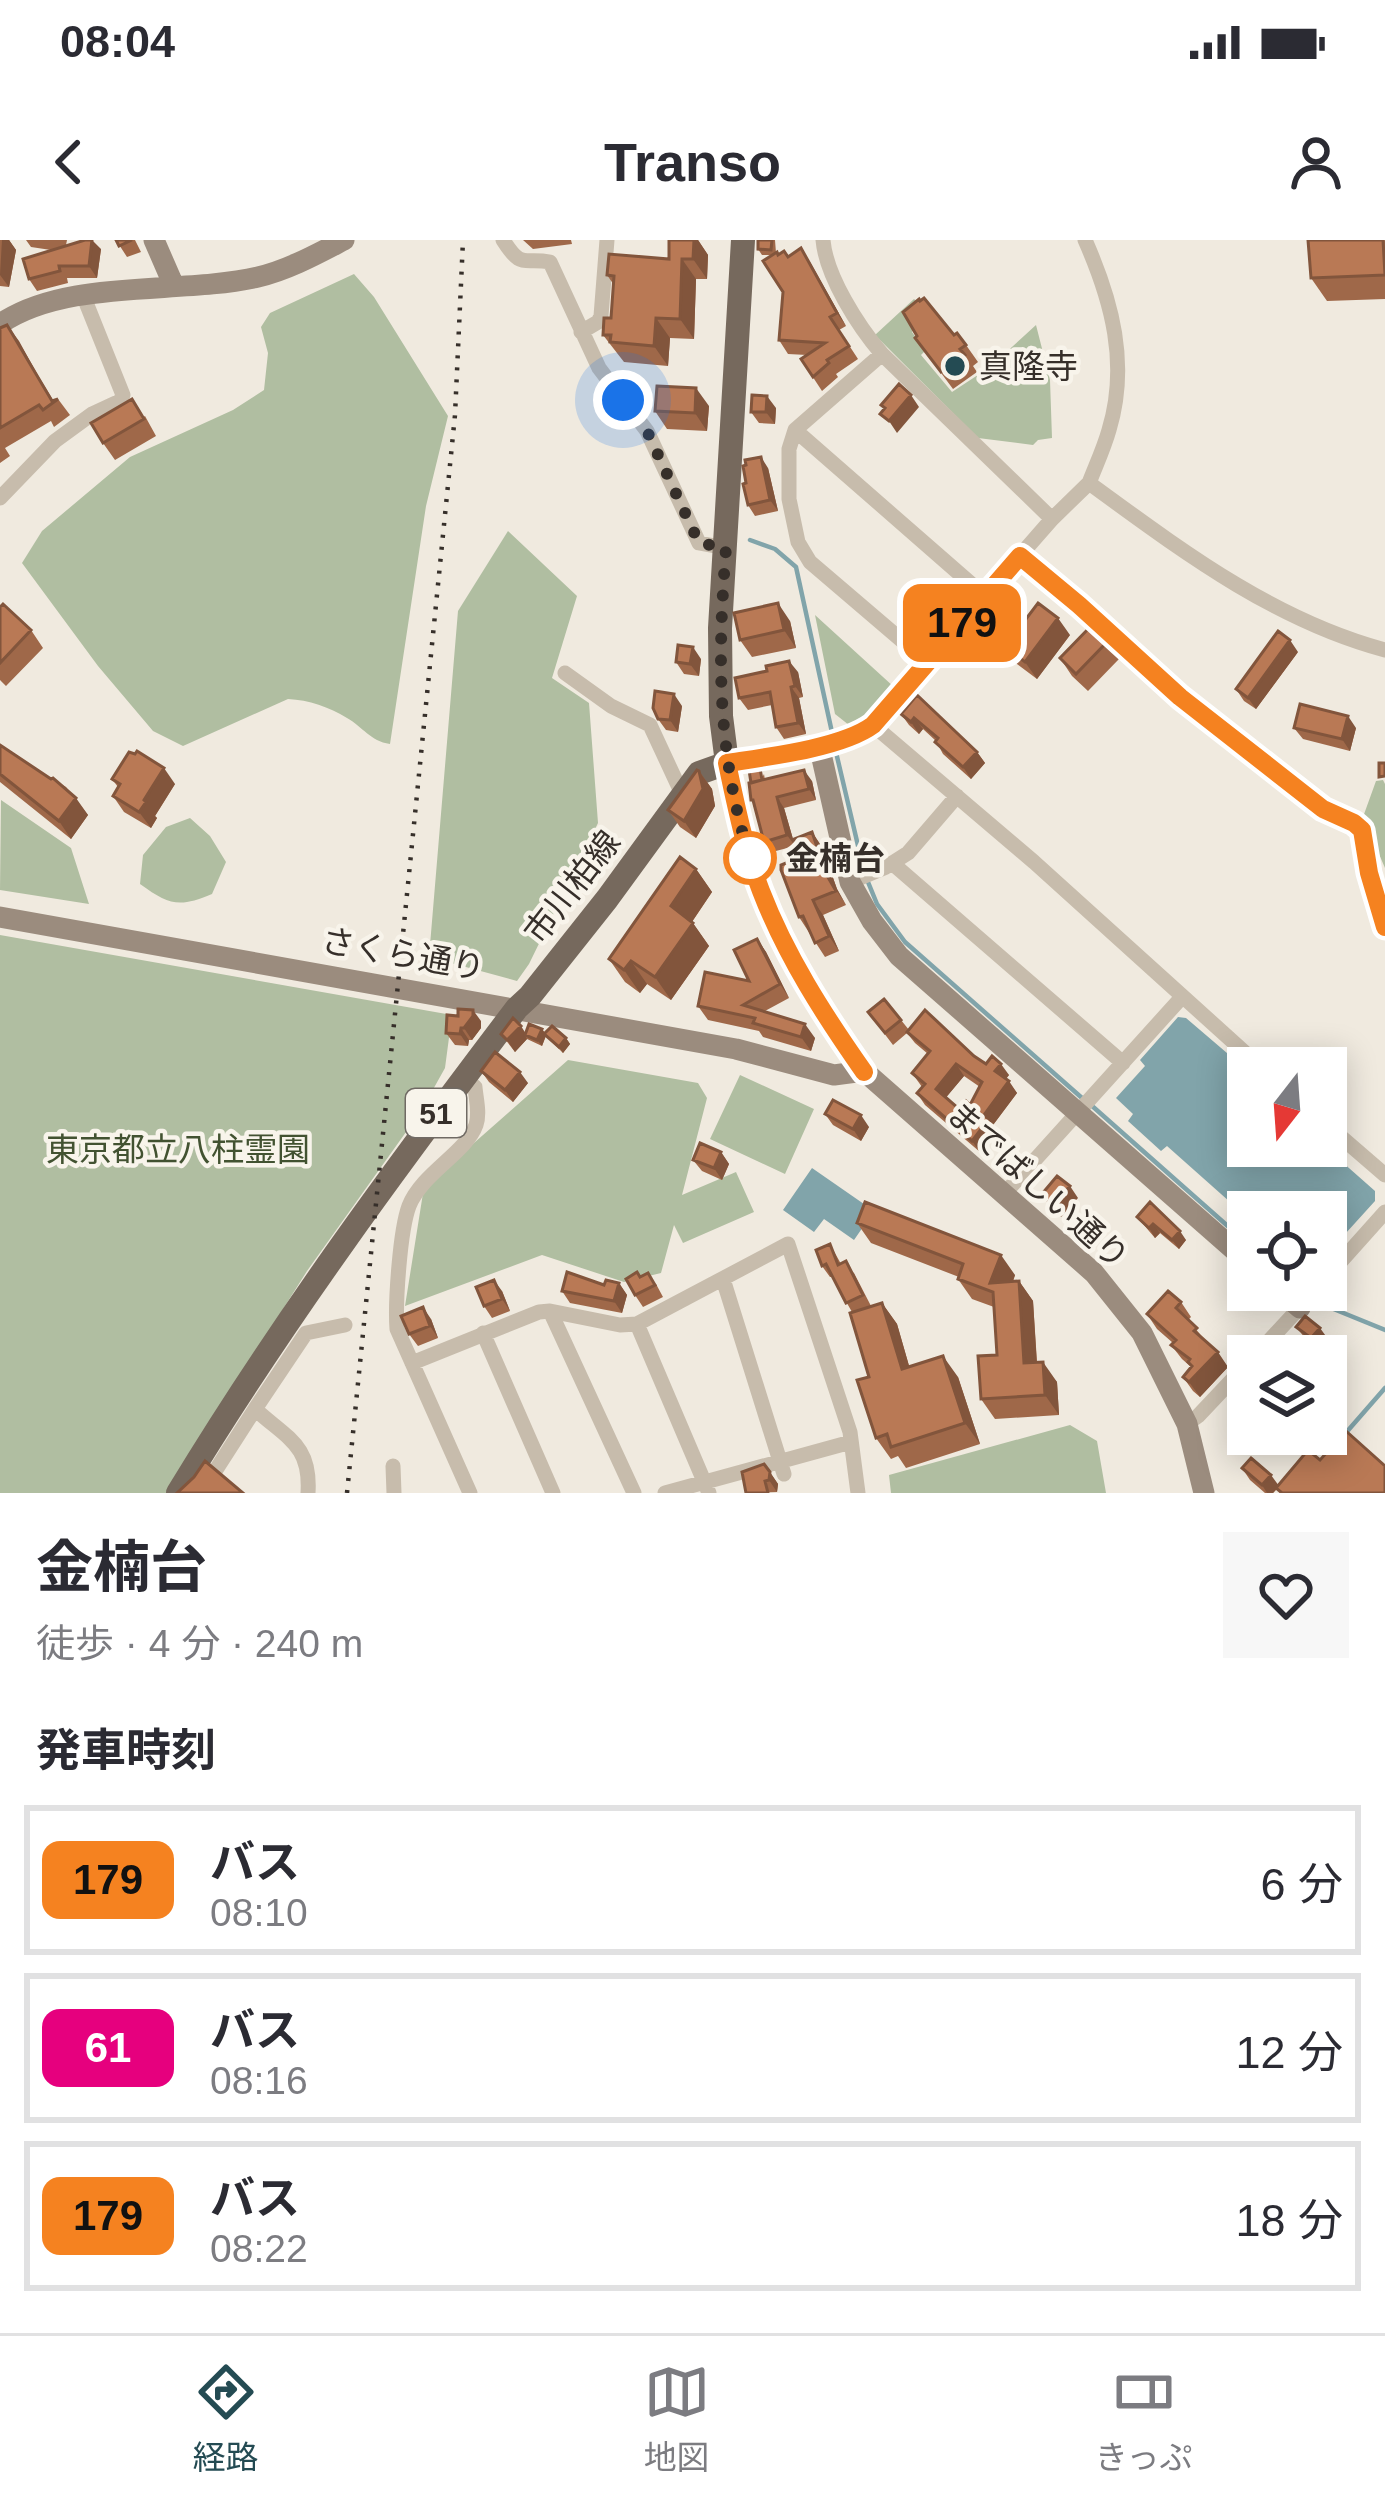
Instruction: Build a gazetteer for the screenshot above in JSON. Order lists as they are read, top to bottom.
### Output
{
  "streets": {
    "main road": ["市川柏線", "51"],
    "street": ["さくら通り", "までばしい通り"]
  },
  "crossings": [
    ["市川柏線", "さくら通り"],
    ["市川柏線", "までばしい通り"],
    ["さくら通り", "までばしい通り"]
  ],
  "parks": ["東京都立八柱霊園"],
  "places": ["真隆寺", "金楠台"],
  "lines": ["bus line 179"],
  "north": "bottom",
  "page": {
    "status": "08:04",
    "header": "Transo",
    "on_map": "179",
    "heading": [
      ["金楠台", "徒歩 · 4 分 · 240 m"],
      "発車時刻"
    ],
    "list": [
      {
        "mark": "179",
        "name": "バス",
        "note": "08:10",
        "value": "6 分"
      },
      {
        "mark": "61",
        "name": "バス",
        "note": "08:16",
        "value": "12 分"
      },
      {
        "mark": "179",
        "name": "バス",
        "note": "08:22",
        "value": "18 分"
      }
    ],
    "tabs": ["経路", "地図", "きっぷ"]
  }
}
